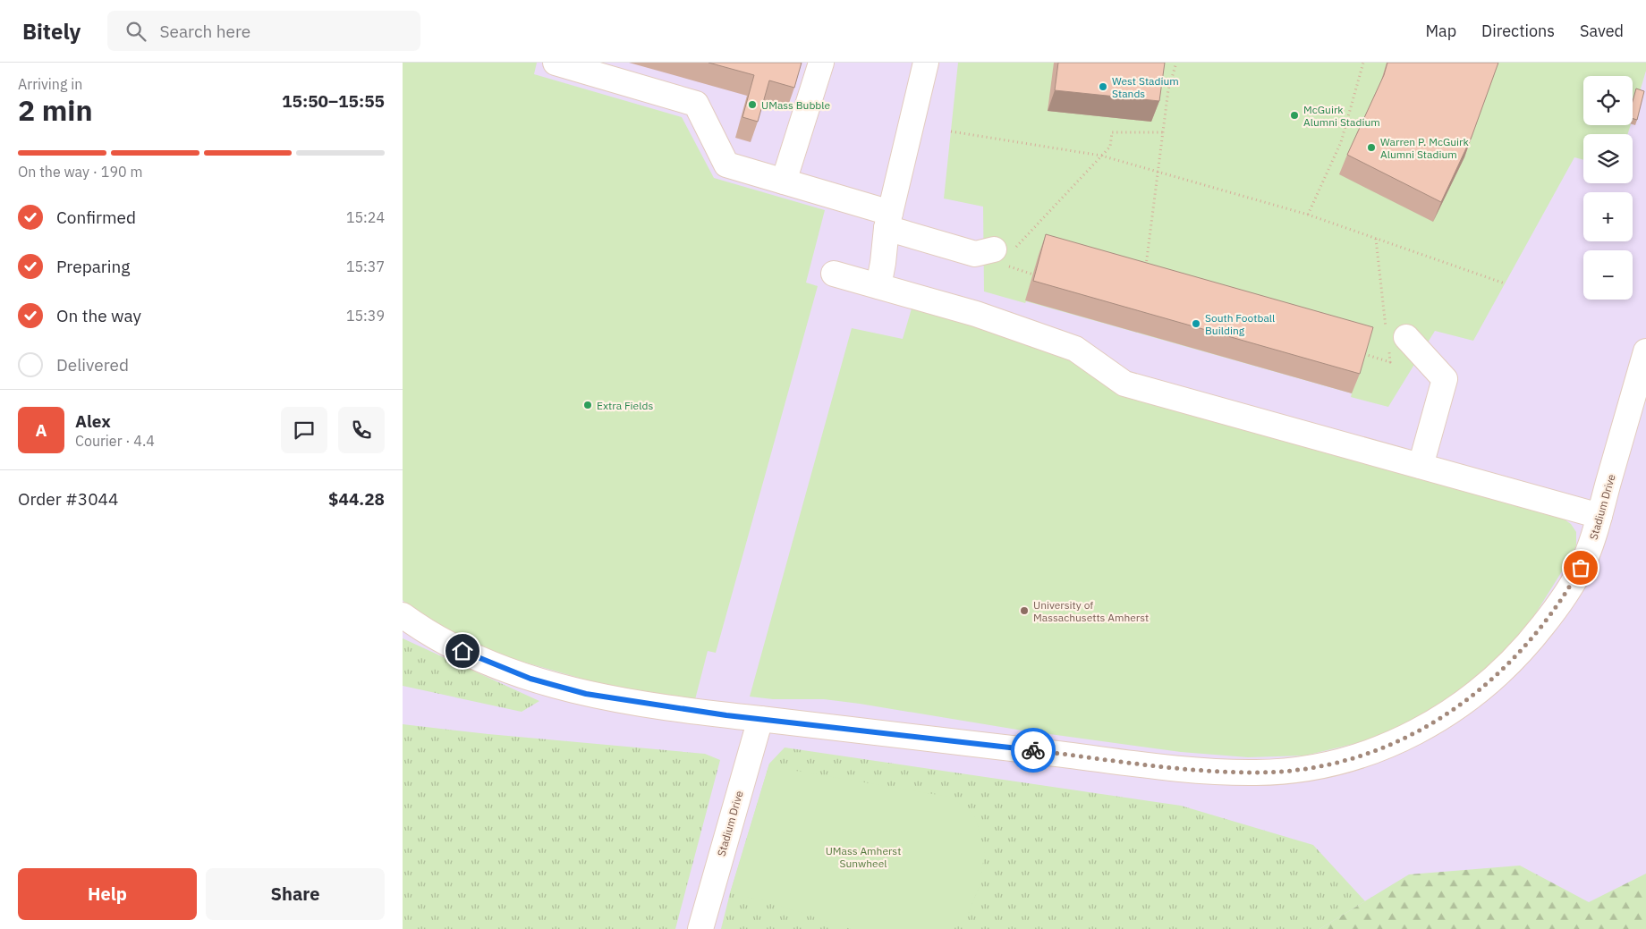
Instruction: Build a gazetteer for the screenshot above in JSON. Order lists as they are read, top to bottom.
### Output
{
  "streets": {
    "street": ["Stadium Drive"]
  },
  "parks": ["UMass Amherst Sunwheel"],
  "places": [
    "West Stadium Stands",
    "UMass Bubble",
    "McGuirk Alumni Stadium",
    "Warren P. McGuirk Alumni Stadium",
    "South Football Building",
    "Extra Fields",
    "University of Massachusetts Amherst"
  ],
  "page": {
    "header": "Bitely",
    "search": "Search here",
    "nav": ["Map", "Directions", "Saved"],
    "heading": ["2 min", "Arriving in", "15:50–15:55"],
    "panel": [
      "Alex",
      "Courier · 4.4",
      "Order #3044",
      "$44.28"
    ],
    "map_buttons": ["+", "−"],
    "bar": "On the way · 190 m",
    "list": [
      ["Confirmed", "15:24"],
      ["Preparing", "15:37"],
      ["On the way", "15:39"],
      "Delivered"
    ],
    "round": "A",
    "buttons": ["Help", "Share"]
  }
}
